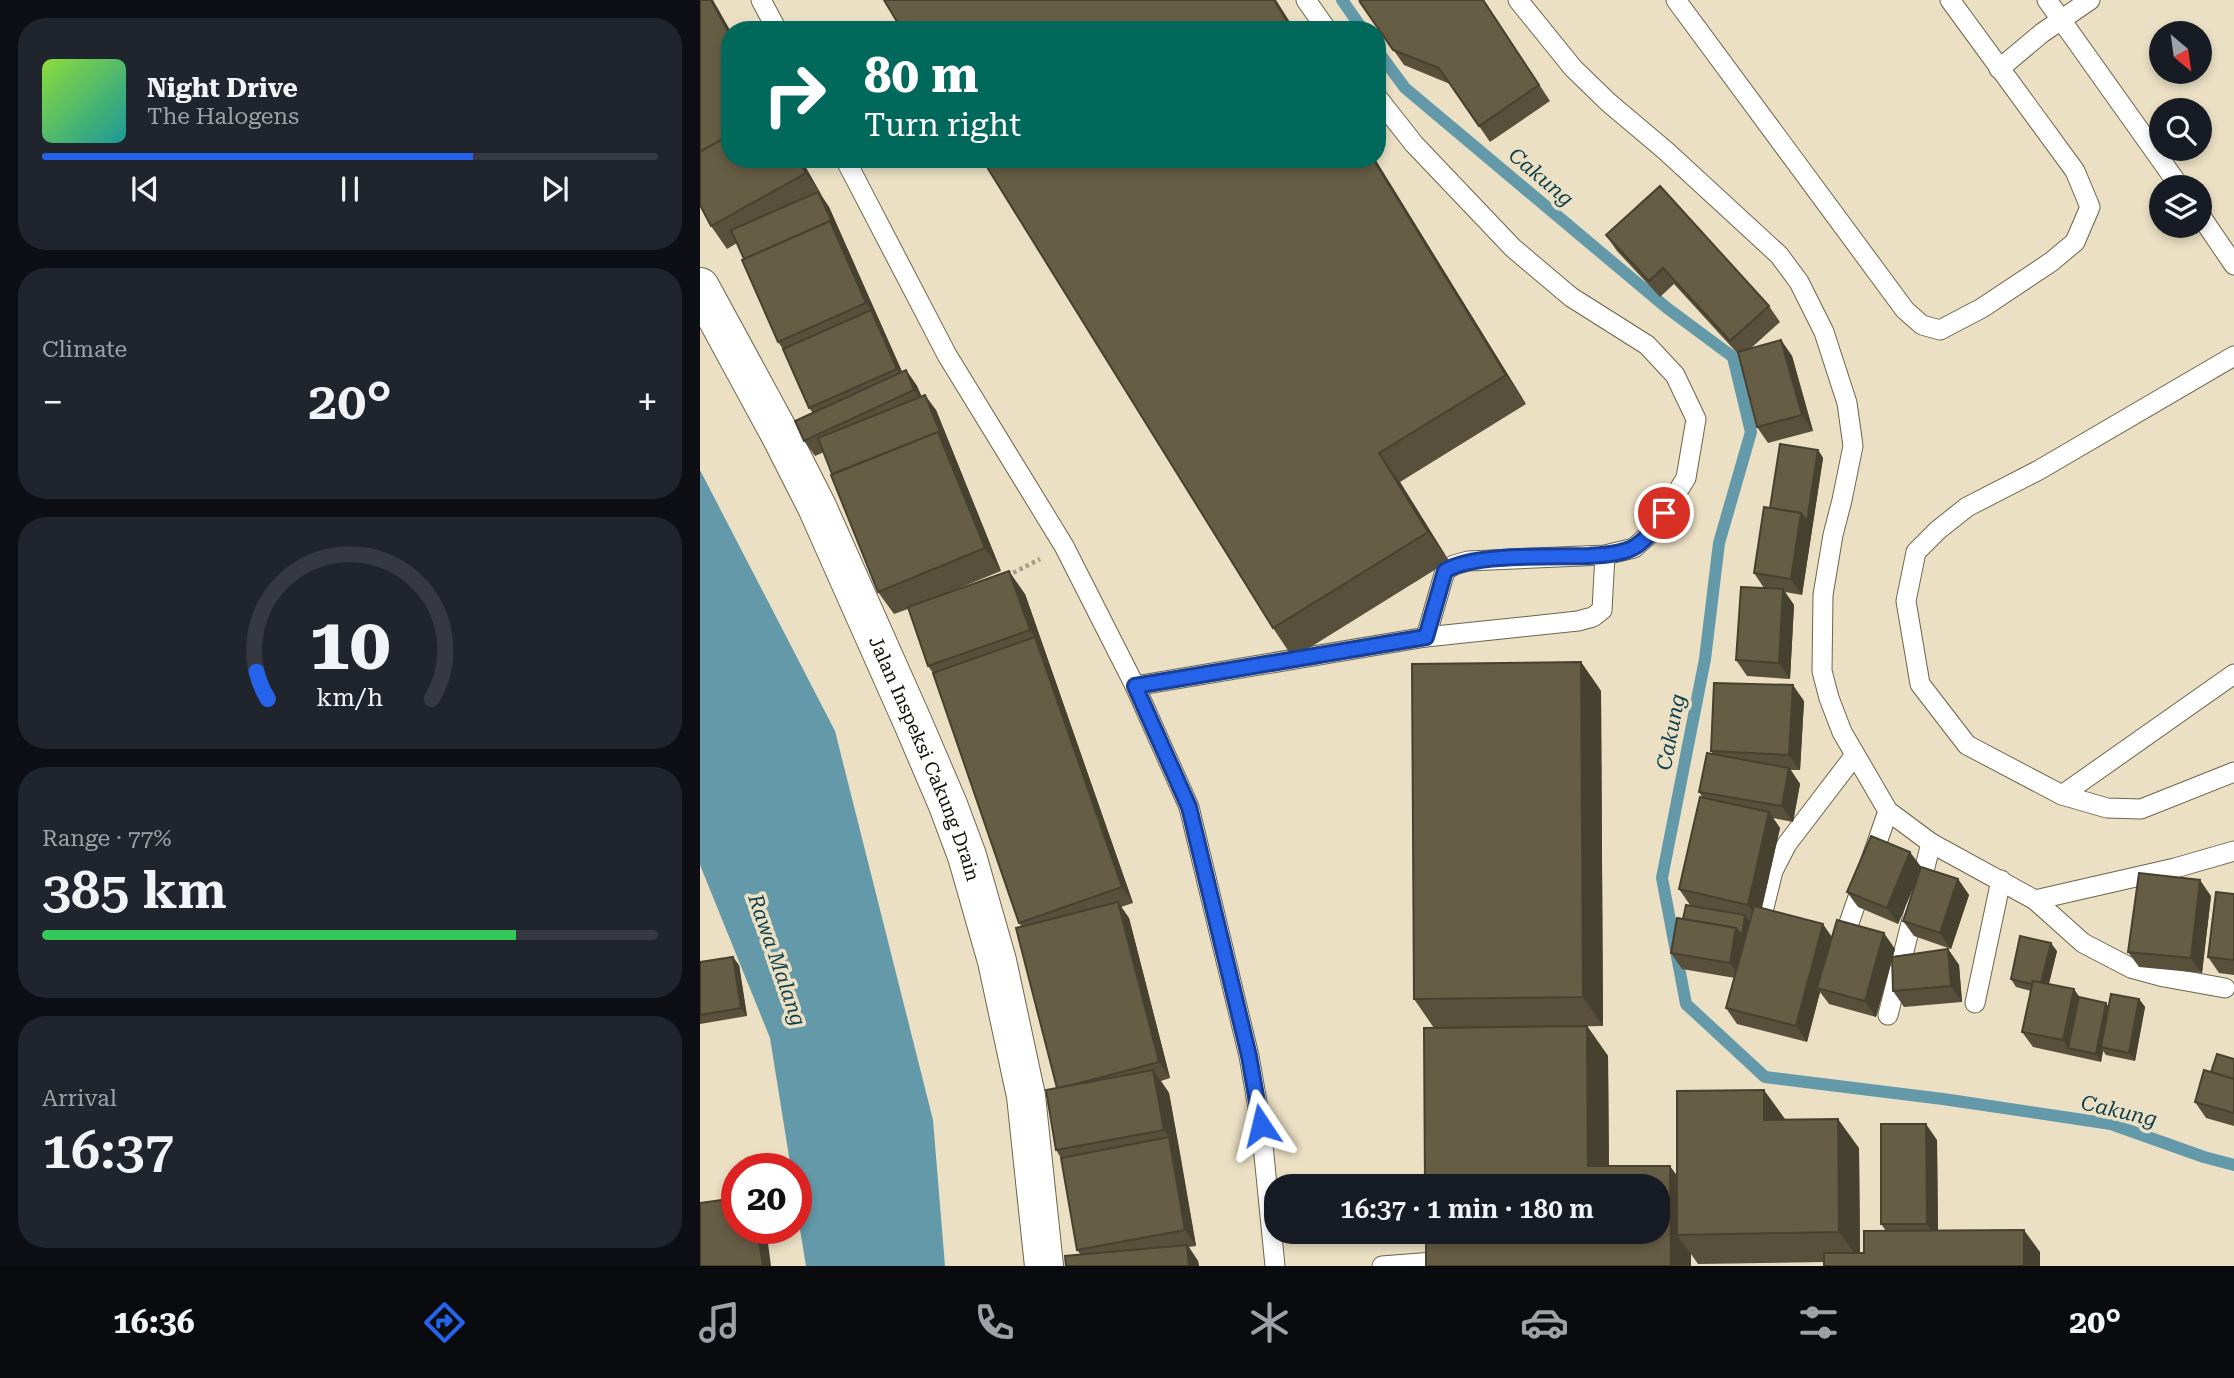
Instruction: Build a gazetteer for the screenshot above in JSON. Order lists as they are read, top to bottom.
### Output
{
  "streets": {
    "street": ["Jalan Inspeksi Cakung Drain"]
  },
  "water": ["Cakung", "Rawa Malang"],
  "north": "bottom right",
  "page": {
    "turn": ["80 m", "Turn right"],
    "song": ["Night Drive", "The Halogens"],
    "tile": [
      "Climate",
      ["Range · 77%", "385 km"],
      ["Arrival", "16:37"]
    ],
    "heat": ["−", "20°", "+"],
    "limit": "20",
    "trip": "16:37 · 1 min · 180 m",
    "tabs": ["16:36", "20°"],
    "gauge": ["10", "km/h"]
  }
}
